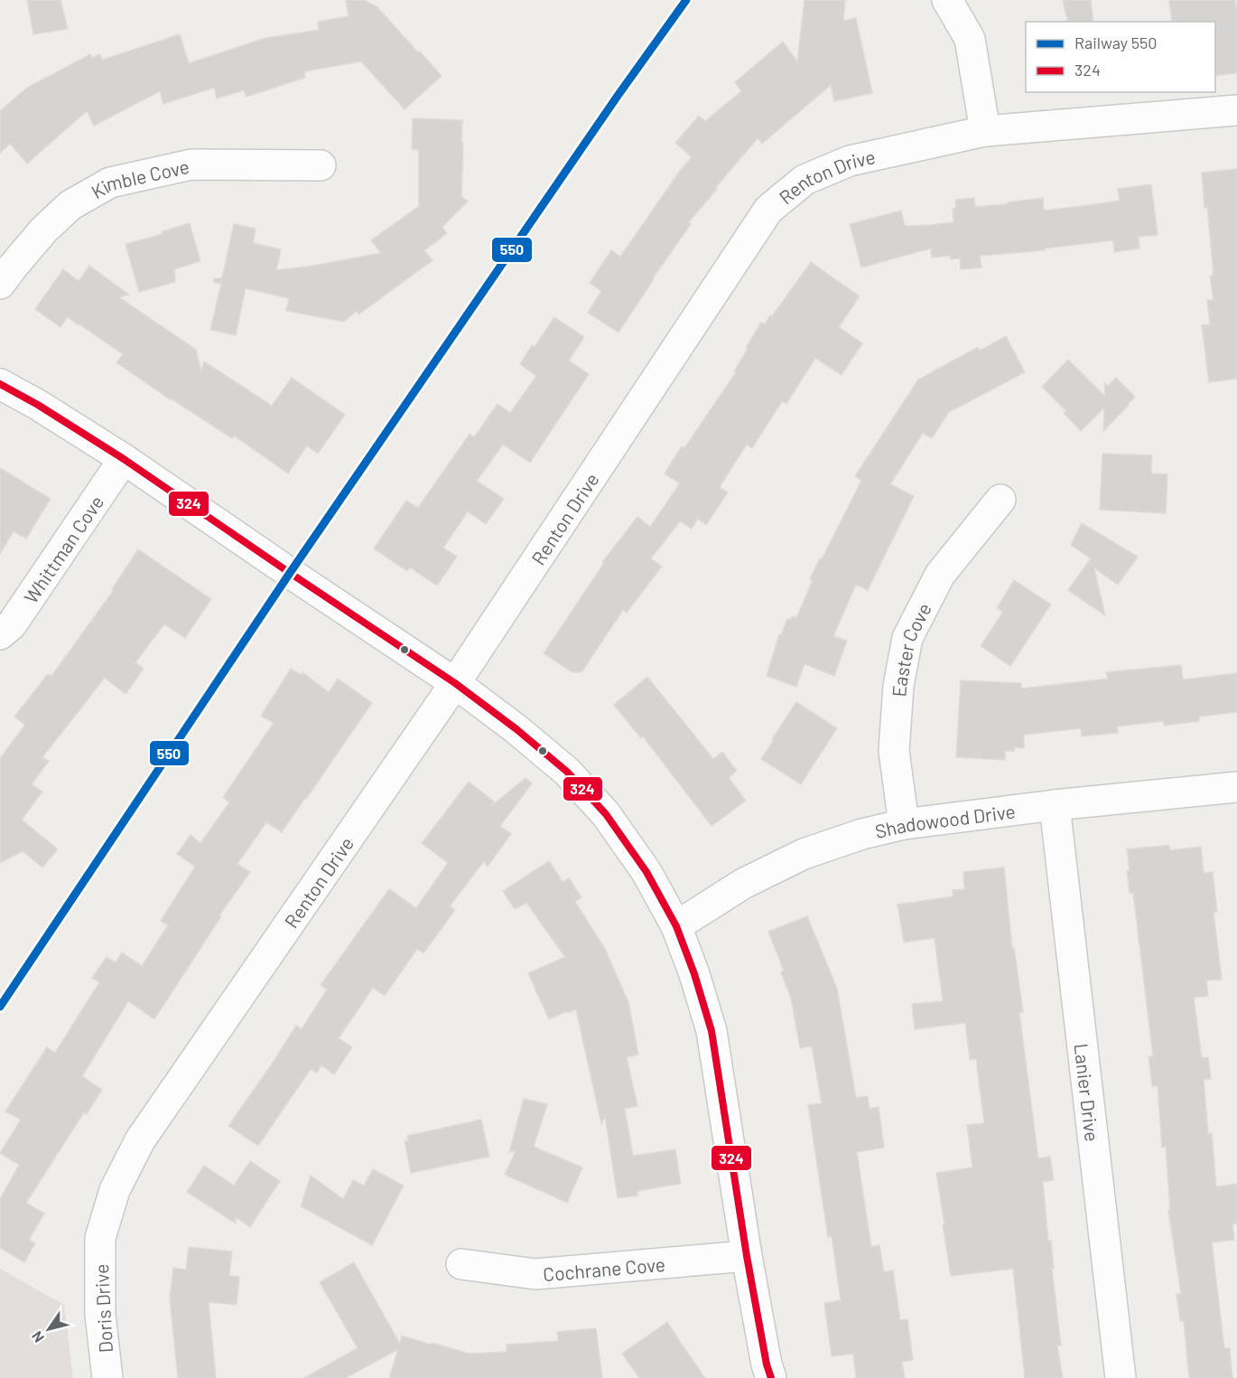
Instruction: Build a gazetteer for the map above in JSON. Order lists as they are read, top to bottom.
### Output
{
  "streets": {
    "street": [
      "Renton Drive",
      "Kimble Cove",
      "Whittman Cove",
      "Easter Cove",
      "Shadowood Drive",
      "Lanier Drive",
      "Cochrane Cove",
      "Doris Drive"
    ]
  },
  "crossings": [
    ["Renton Drive", "Doris Drive"],
    ["Easter Cove", "Shadowood Drive"],
    ["Shadowood Drive", "Lanier Drive"]
  ],
  "lines": ["rail line 550", "transit line 324"],
  "legend": ["Railway 550", "324"],
  "north": "bottom left"
}
